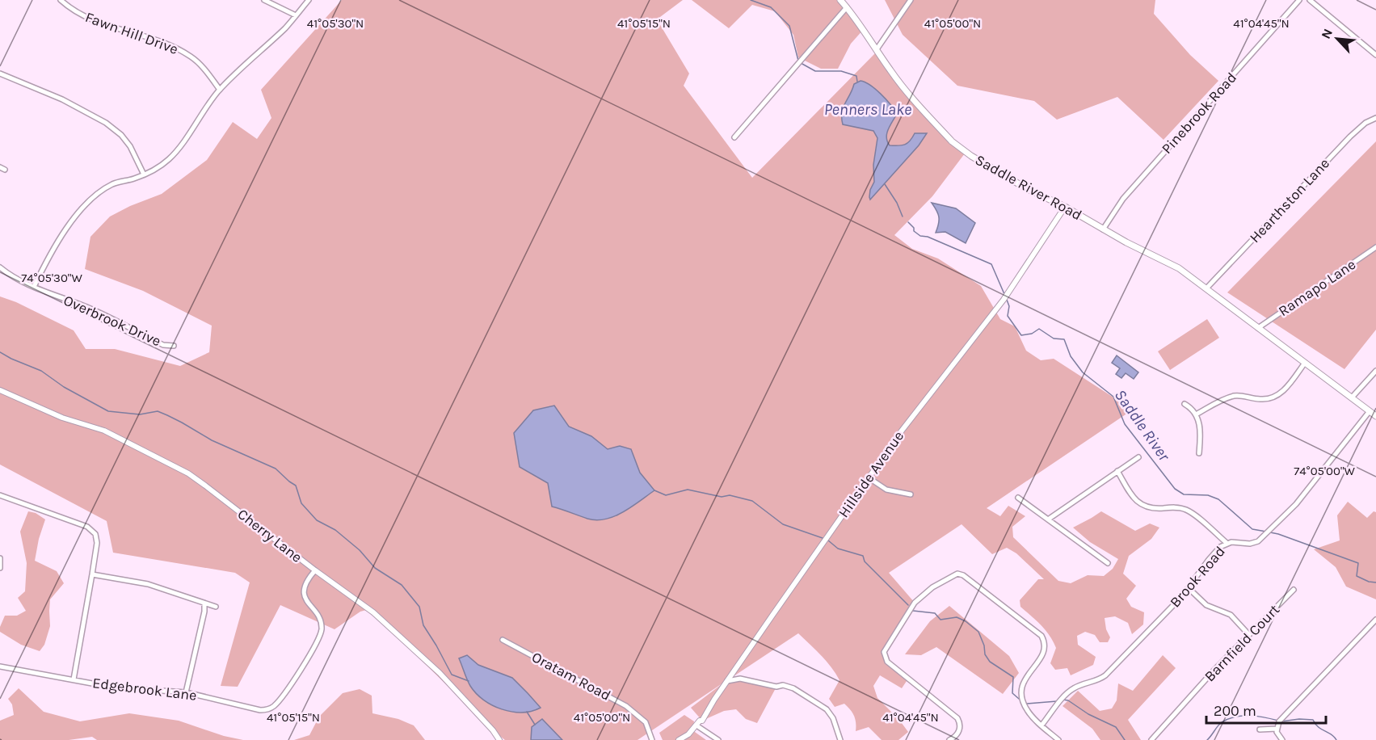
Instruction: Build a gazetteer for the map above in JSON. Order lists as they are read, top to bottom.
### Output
{
  "streets": {
    "main road": ["Saddle River Road"],
    "street": [
      "Fawn Hill Drive",
      "Pinebrook Road",
      "Hearthston Lane",
      "Ramapo Lane",
      "Overbrook Drive",
      "Hillside Avenue",
      "Cherry Lane",
      "Brook Road",
      "Barnfield Court",
      "Oratam Road",
      "Edgebrook Lane"
    ]
  },
  "crossings": [
    ["Pinebrook Road", "Saddle River Road"],
    ["Saddle River Road", "Hearthston Lane"],
    ["Saddle River Road", "Ramapo Lane"],
    ["Saddle River Road", "Hillside Avenue"],
    ["Saddle River Road", "Brook Road"],
    ["Cherry Lane", "Edgebrook Lane"]
  ],
  "water": ["Penners Lake", "Saddle River"],
  "scale_bar": "200 m",
  "north": "top left",
  "coordinates": [
    "41°05'30\"N",
    "41°05'15\"N",
    "41°05'00\"N",
    "41°04'45\"N",
    "74°05'30\"W",
    "74°05'00\"W"
  ]
}
